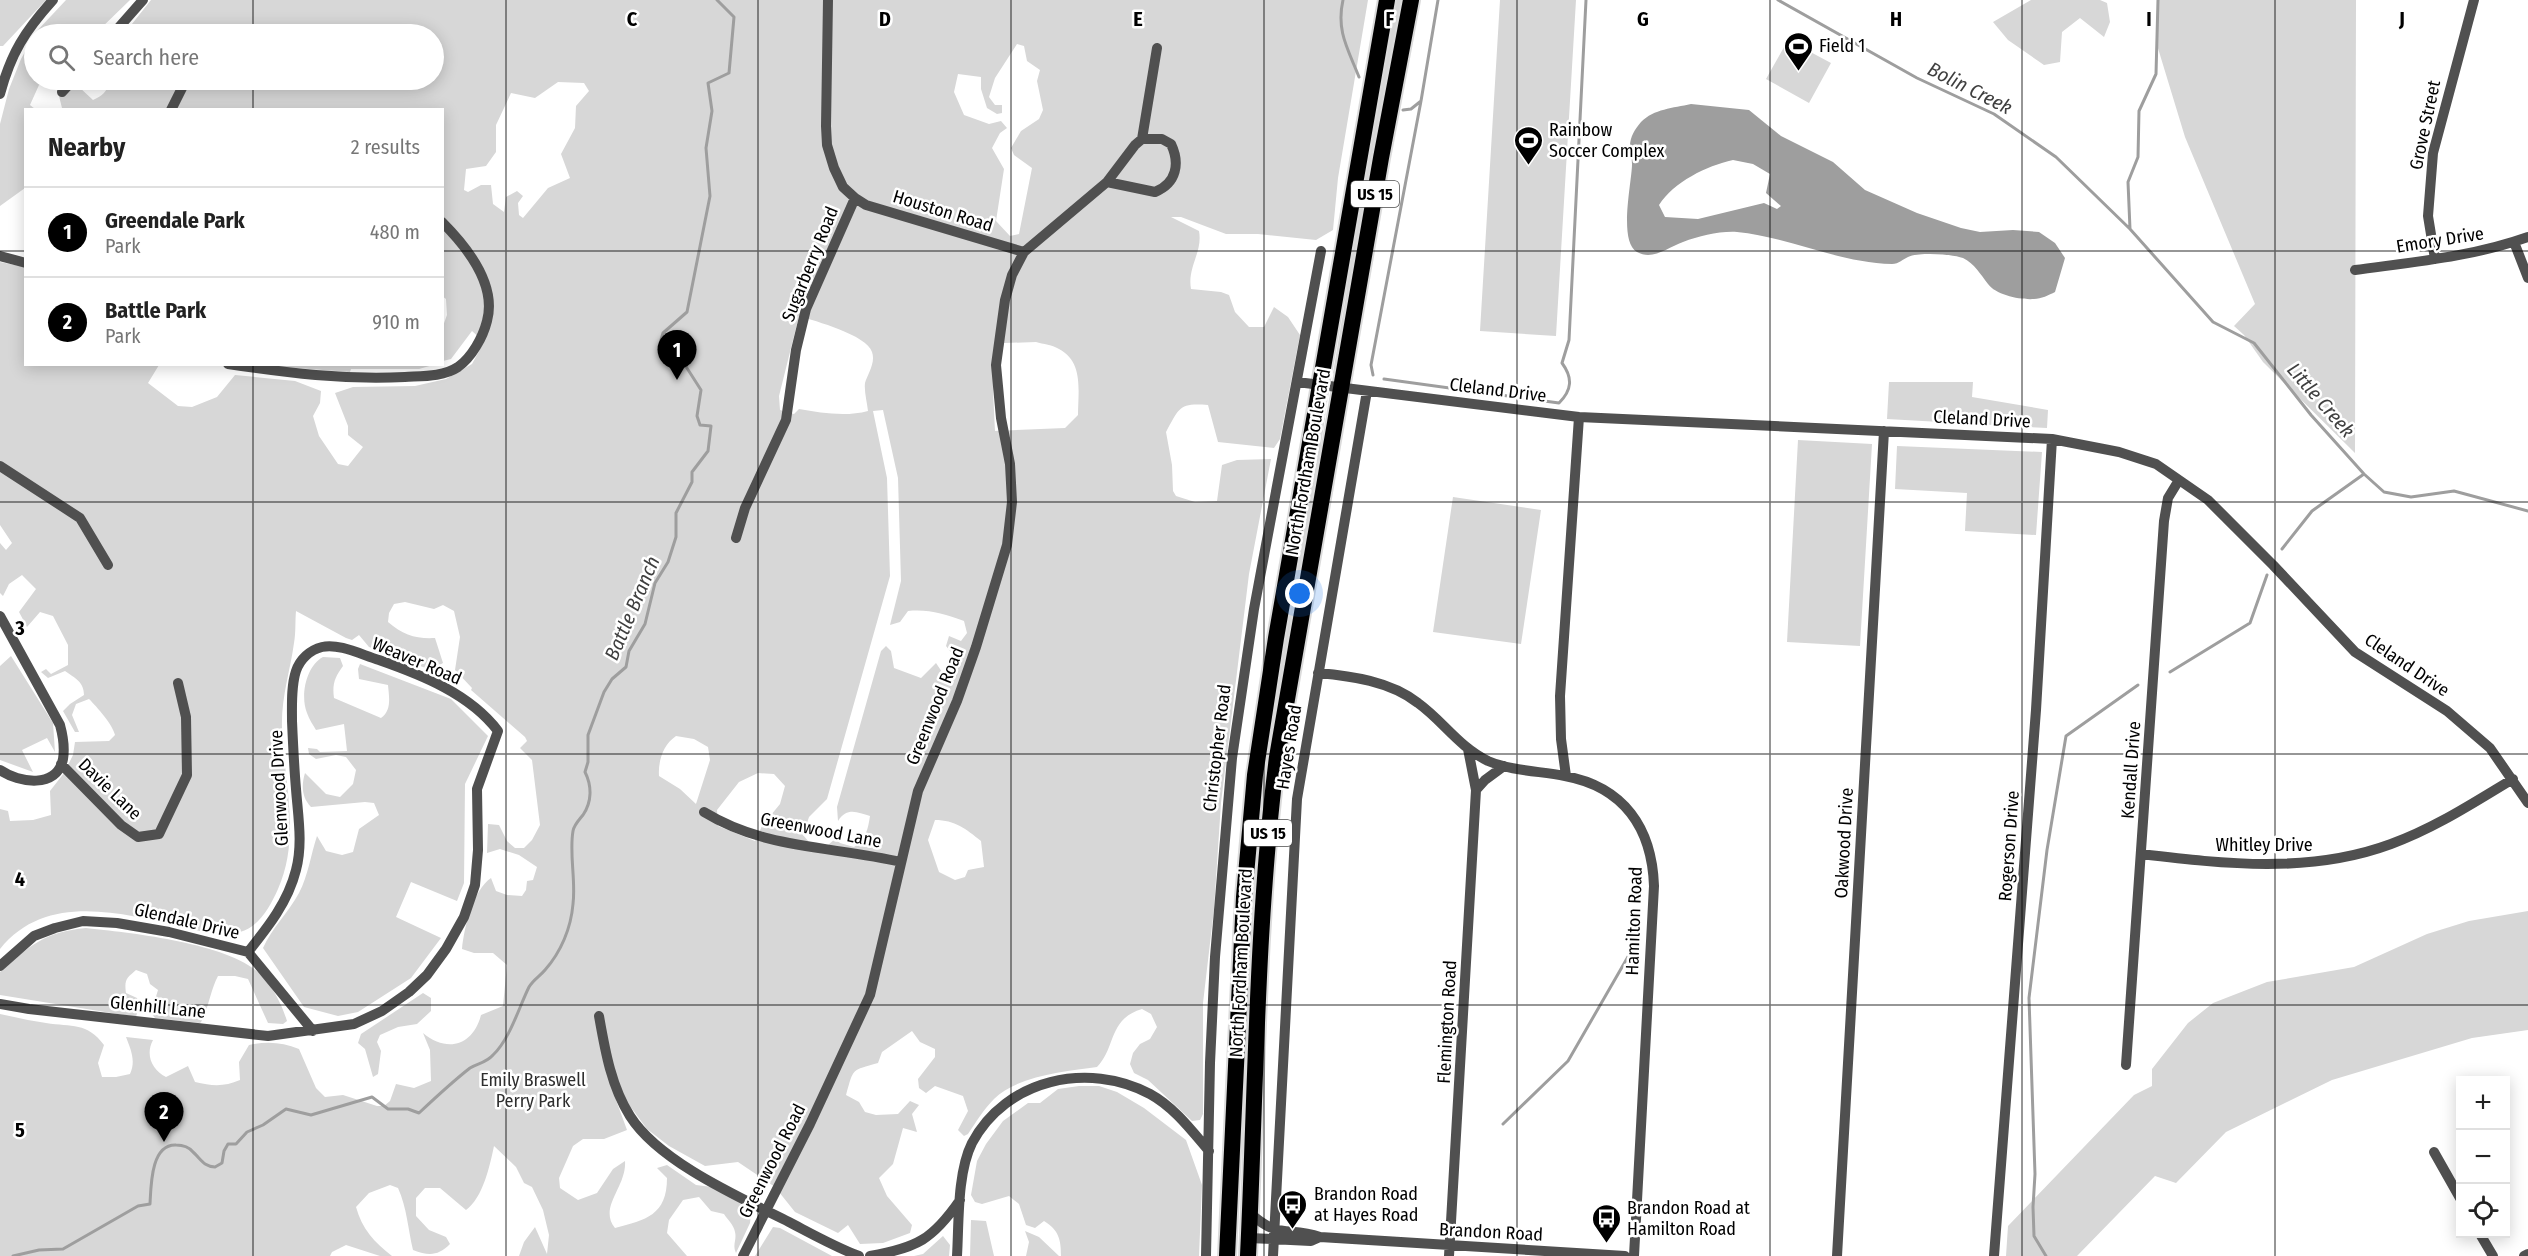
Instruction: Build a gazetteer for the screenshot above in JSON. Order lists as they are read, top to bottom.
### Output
{
  "streets": {
    "highway": ["US 15", "North Fordham Boulevard"],
    "street": [
      "Grove Street",
      "Houston Road",
      "Emory Drive",
      "Sugarberry Road",
      "Cleland Drive",
      "Weaver Road",
      "Greenwood Road",
      "Hayes Road",
      "Christopher Road",
      "Kendall Drive",
      "Glenwood Drive",
      "Davie Lane",
      "Greenwood Lane",
      "Oakwood Drive",
      "Whitley Drive",
      "Rogerson Drive",
      "Glendale Drive",
      "Hamilton Road",
      "Glenhill Lane",
      "Flemington Road",
      "Brandon Road"
    ]
  },
  "crossings": [
    ["Grove Street", "Emory Drive"],
    ["Houston Road", "Sugarberry Road"],
    ["Houston Road", "Greenwood Road"],
    ["Cleland Drive", "North Fordham Boulevard"],
    ["Cleland Drive", "Hayes Road"],
    ["Cleland Drive", "Christopher Road"],
    ["Cleland Drive", "Kendall Drive"],
    ["Cleland Drive", "Oakwood Drive"],
    ["Cleland Drive", "Whitley Drive"],
    ["Cleland Drive", "Rogerson Drive"],
    ["North Fordham Boulevard", "Brandon Road"],
    ["Weaver Road", "Glenwood Drive"],
    ["Weaver Road", "Glendale Drive"],
    ["Weaver Road", "Glenhill Lane"],
    ["Greenwood Road", "Greenwood Lane"],
    ["Hayes Road", "Brandon Road"],
    ["Kendall Drive", "Whitley Drive"],
    ["Glenwood Drive", "Glendale Drive"],
    ["Glendale Drive", "Glenhill Lane"],
    ["Flemington Road", "Brandon Road"]
  ],
  "water": ["Bolin Creek", "Little Creek", "Battle Branch"],
  "parks": ["Emily Braswell Perry Park"],
  "places": {
    "sports": ["Field 1", "Rainbow Soccer Complex"],
    "bus stop": ["Brandon Road at Hayes Road", "Brandon Road at Hamilton Road"]
  },
  "page": {
    "search": "Search here",
    "heading": ["Nearby", "2 results"],
    "list": [
      {
        "mark": "1",
        "name": "Greendale Park",
        "note": "Park",
        "value": "480 m"
      },
      {
        "mark": "2",
        "name": "Battle Park",
        "note": "Park",
        "value": "910 m"
      }
    ],
    "pins": ["1", "2"],
    "map_buttons": ["+", "−"]
  },
  "grid": {
    "columns": [
      "C",
      "D",
      "E",
      "F",
      "G",
      "H",
      "I",
      "J"
    ],
    "rows": ["3", "4", "5"]
  }
}
